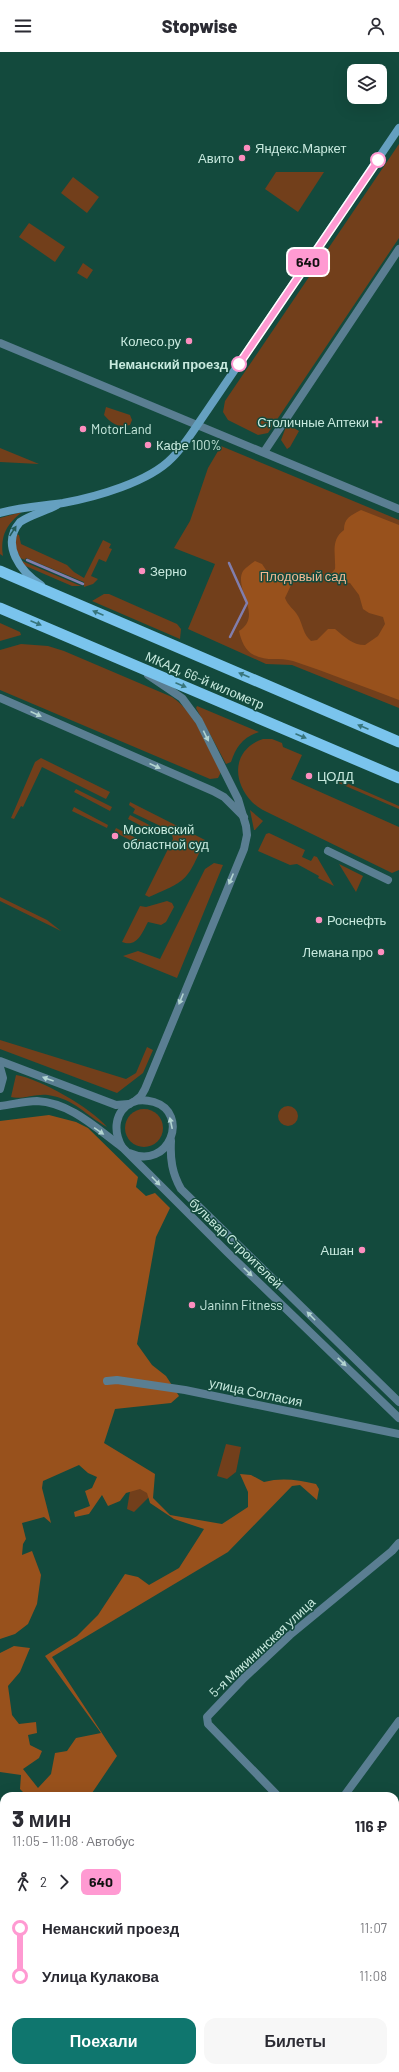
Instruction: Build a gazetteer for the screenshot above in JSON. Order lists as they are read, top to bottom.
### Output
{
  "streets": {
    "highway": ["МКАД, 66-й километр"],
    "street": ["бульвар Строителей", "улица Согласия", "5-я Мякининская улица"]
  },
  "parks": ["Плодовый сад"],
  "places": {
    "other": [
      "Яндекс.Маркет",
      "Авито",
      "Колесо.ру",
      "Неманский проезд",
      "MotorLand",
      "Кафе 100%",
      "Зерно",
      "ЦОДД",
      "Московский областной суд",
      "Роснефть",
      "Лемана про",
      "Ашан",
      "Janinn Fitness"
    ],
    "health": ["Столичные Аптеки"]
  },
  "lines": ["bus line 640"],
  "page": {
    "header": "Stopwise",
    "on_map": "640",
    "heading": ["3 мин", "11:05 – 11:08 · Автобус", "116 ₽"],
    "legs": ["2", "640"],
    "list": [
      {
        "name": "Неманский проезд",
        "value": "11:07"
      },
      {
        "name": "Улица Кулакова",
        "value": "11:08"
      }
    ],
    "buttons": ["Поехали", "Билеты"]
  }
}
